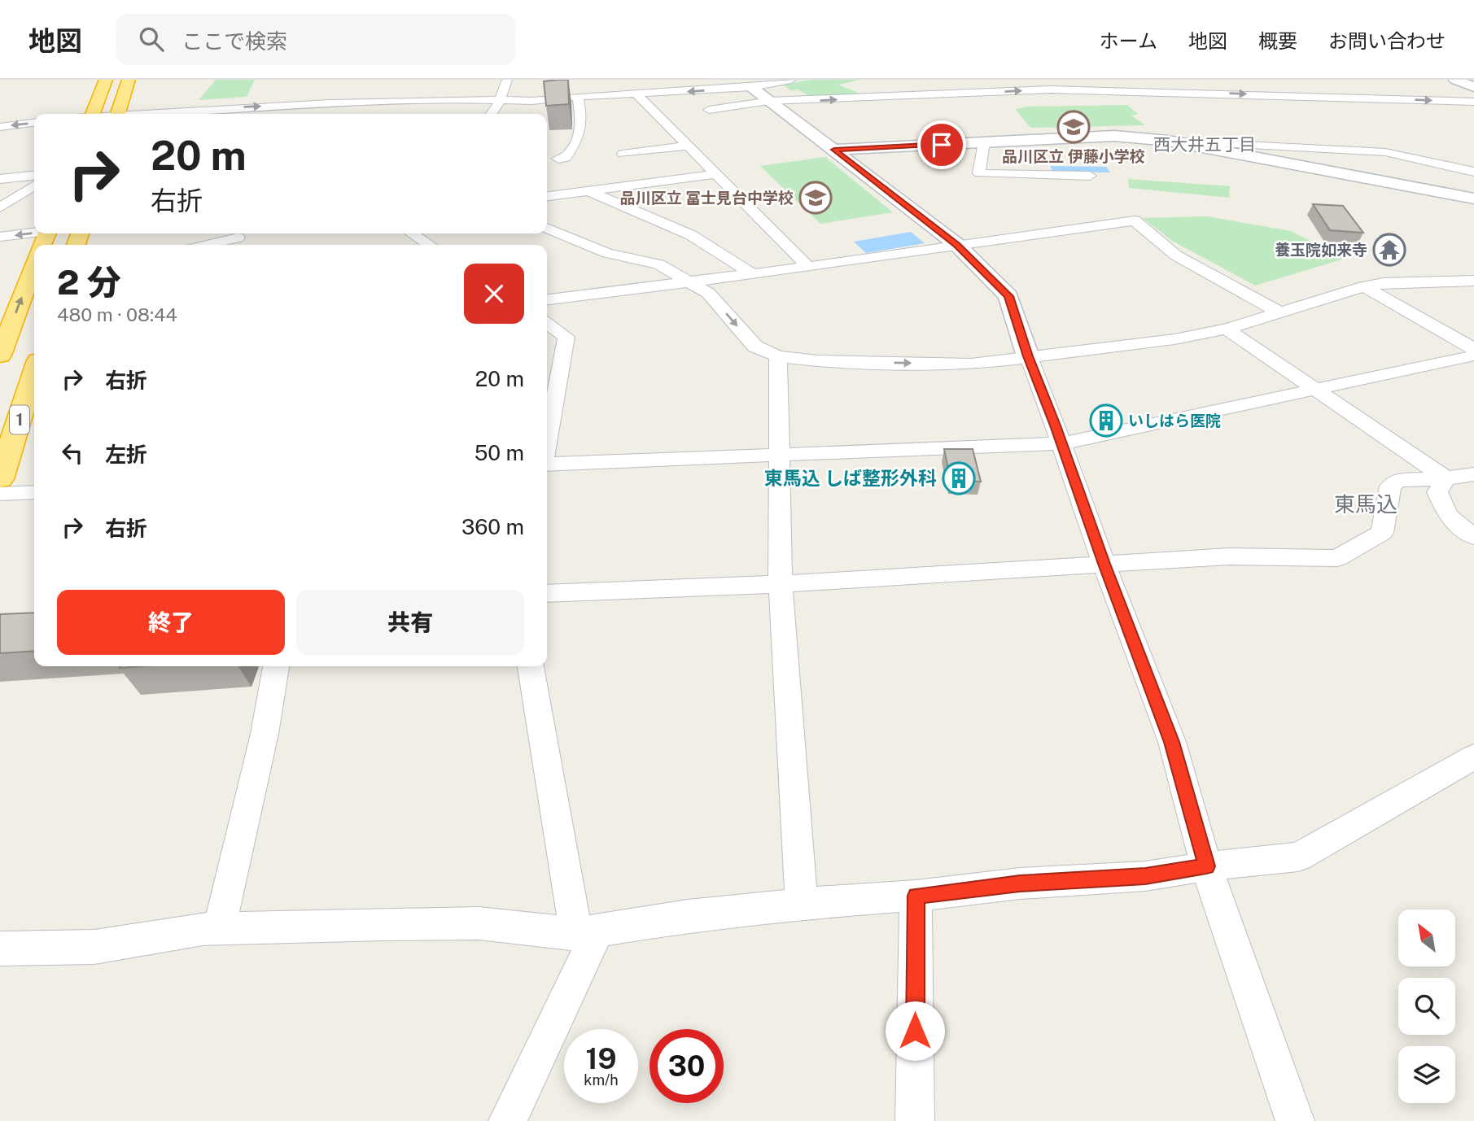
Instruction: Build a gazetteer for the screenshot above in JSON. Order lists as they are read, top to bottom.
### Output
{
  "streets": {
    "highway": ["1"]
  },
  "districts": ["西大井五丁目", "東馬込"],
  "places": {
    "school or university": ["品川区立 伊藤小学校", "品川区立 冨士見台中学校"],
    "temple": ["養玉院如来寺"],
    "building": ["いしはら医院", "東馬込 しば整形外科"]
  },
  "north": "top left",
  "page": {
    "header": "地図",
    "search": "ここで検索",
    "nav": [
      "ホーム",
      "地図",
      "概要",
      "お問い合わせ"
    ],
    "turn": ["20 m", "右折"],
    "heading": ["2 分", "480 m · 08:44"],
    "list": [
      {
        "name": "右折",
        "value": "20 m"
      },
      {
        "name": "左折",
        "value": "50 m"
      },
      {
        "name": "右折",
        "value": "360 m"
      }
    ],
    "buttons": ["終了", "共有"],
    "speed": "19 km/h",
    "limit": "30"
  }
}
